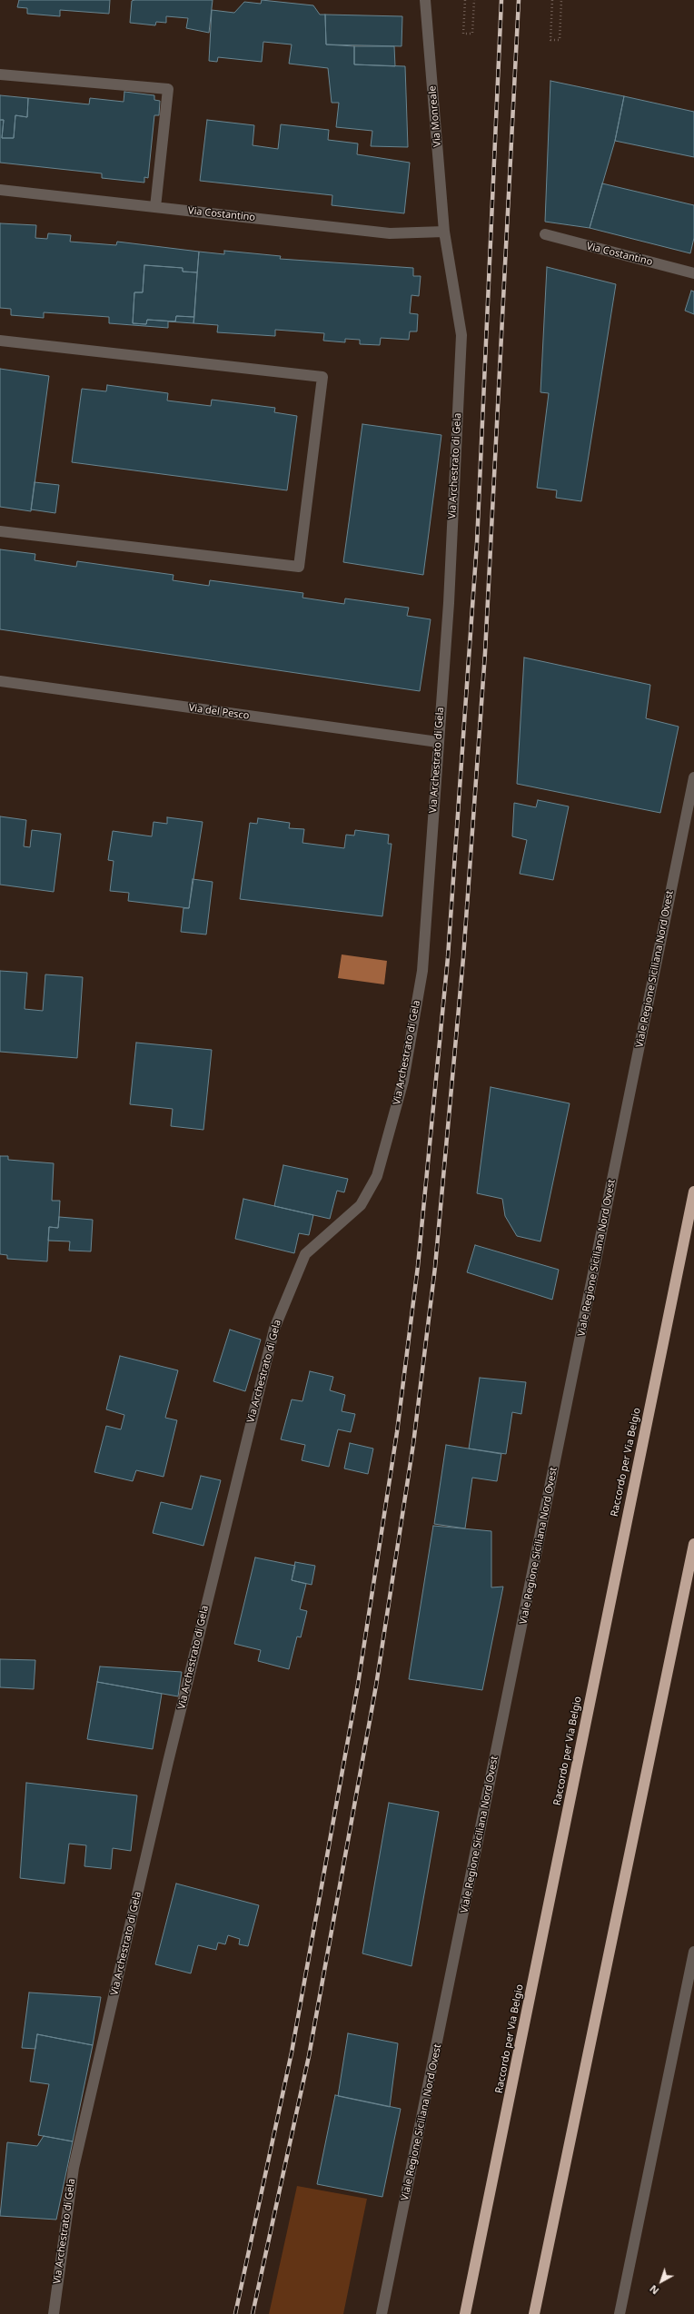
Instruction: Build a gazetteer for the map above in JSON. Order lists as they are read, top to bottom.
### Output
{
  "streets": {
    "highway": ["Raccordo per Via Belgio"],
    "street": [
      "Via Monreale",
      "Via Costantino",
      "Via Archestrato di Gela",
      "Via del Pesco",
      "Viale Regione Siciliana Nord Ovest"
    ]
  },
  "crossings": [
    ["Via Monreale", "Via Costantino"],
    ["Via Monreale", "Via Archestrato di Gela"],
    ["Via Costantino", "Via Archestrato di Gela"],
    ["Via Archestrato di Gela", "Via del Pesco"]
  ],
  "north": "bottom left"
}
